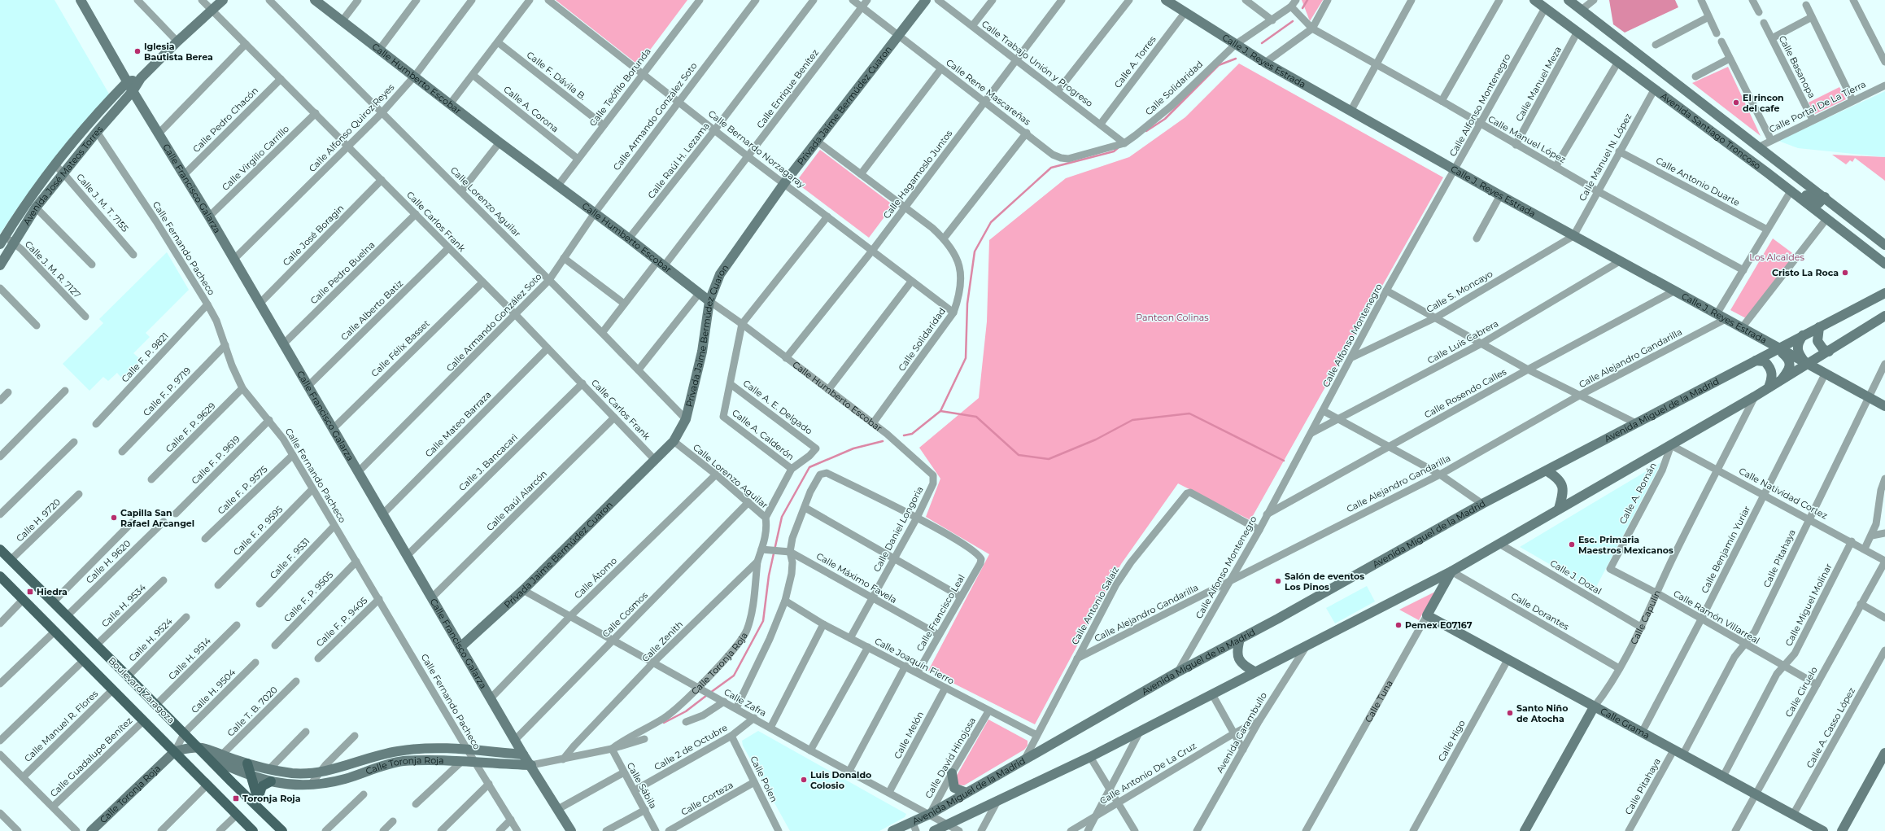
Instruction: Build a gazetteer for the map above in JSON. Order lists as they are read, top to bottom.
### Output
{
  "streets": {
    "main road": ["Boulevard Zaragoza"],
    "street": [
      "Calle J. Reyes Estrada",
      "Calle A. Torres",
      "Calle Trabajo Unión y Progreso",
      "Calle Basanopa",
      "Calle F. Dávila B.",
      "Calle Humberto Escobar",
      "Calle Manuel Meza",
      "Calle Teófilo Borunda",
      "Calle Solidaridad",
      "Calle Enrique Benítez",
      "Calle Rene Mascareñas",
      "Privada Jaime Bermúdez Cuaron",
      "Calle Alfonso Montenegro",
      "Calle Portal De La Tierra",
      "Calle A. Corona",
      "Calle Armando González Soto",
      "Calle Pedro Chacón",
      "Calle Alfonso Quiroz Reyes",
      "Avenida Santiago Troncoso",
      "Calle Manuel López",
      "Calle Bernardo Norzagaray",
      "Calle Manuel N. López",
      "Calle Virgilio Carrillo",
      "Calle Raúl H. Lezama",
      "Calle Hagamoslo Juntos",
      "Avenida José Mateos Torres",
      "Calle Antonio Duarte",
      "Calle Francisco Galarza",
      "Calle Lorenzo Aguilar",
      "Calle J. M. T. 7155",
      "Calle Carlos Frank",
      "Calle José Boragin",
      "Calle Fernando Pacheco",
      "Calle J. M. R. 7127",
      "Calle Pedro Buelna",
      "Calle S. Moncayo",
      "Calle Alberto Batiz",
      "Calle Luis Cabrera",
      "Calle Félix Basset",
      "Calle F. P. 9821",
      "Calle Alejandro Gandarilla",
      "Calle F. P. 9719",
      "Calle Rosendo Calles",
      "Calle A. E. Delgado",
      "Avenida Miguel de la Madrid",
      "Calle Mateo Barraza",
      "Calle F. P. 9629",
      "Calle A. Calderón",
      "Calle F. P. 9619",
      "Calle J. Bancacari",
      "Calle F. P. 9575",
      "Calle A. Román",
      "Calle Natividad Cortez",
      "Calle Raúl Alarcón",
      "Calle H. 9720",
      "Calle Daniel Longoria",
      "Calle F. P. 9595",
      "Calle Benjamín Yuriar",
      "Calle F. 9531",
      "Calle Pitahaya",
      "Calle H. 9620",
      "Calle J. Dozal",
      "Calle Átomo",
      "Calle Máximo Favela",
      "Calle F. P. 9505",
      "Calle Miguel Molinar",
      "Calle H. 9534",
      "Calle Antonio Salaiz",
      "Calle Dorantes",
      "Calle Francisco Leal",
      "Calle Cosmos",
      "Calle Capulín",
      "Calle Ramón Villarreal",
      "Calle F. P. 9405",
      "Calle H. 9524",
      "Calle Zenith",
      "Calle H. 9514",
      "Calle Joaquín Fierro",
      "Calle Toronja Roja",
      "Calle H. 9504",
      "Calle Ciruelo",
      "Calle Tuna",
      "Calle Zafra",
      "Calle T. B. 7020",
      "Calle Grama",
      "Calle Manuel R. Flores",
      "Calle A. Casso López",
      "Avenida Garambullo",
      "Calle Melón",
      "Calle Higo",
      "Calle 2 de Octubre",
      "Calle Guadalupe Benítez",
      "Calle David Hinojosa",
      "Calle Antonio De La Cruz",
      "Calle Polen",
      "Calle Sábila",
      "Calle Corteza"
    ]
  },
  "crossings": [
    ["Calle J. Reyes Estrada", "Calle A. Torres"],
    ["Calle J. Reyes Estrada", "Calle Solidaridad"],
    ["Calle J. Reyes Estrada", "Calle Alfonso Montenegro"],
    ["Calle J. Reyes Estrada", "Calle Manuel N. López"],
    ["Calle J. Reyes Estrada", "Calle S. Moncayo"],
    ["Calle J. Reyes Estrada", "Calle Luis Cabrera"],
    ["Calle J. Reyes Estrada", "Calle Alejandro Gandarilla"],
    ["Calle J. Reyes Estrada", "Calle Rosendo Calles"],
    ["Calle J. Reyes Estrada", "Avenida Miguel de la Madrid"],
    ["Calle J. Reyes Estrada", "Calle Benjamín Yuriar"],
    ["Calle J. Reyes Estrada", "Calle Pitahaya"],
    ["Calle A. Torres", "Calle Trabajo Unión y Progreso"],
    ["Calle Trabajo Unión y Progreso", "Calle Solidaridad"],
    ["Calle Trabajo Unión y Progreso", "Calle Rene Mascareñas"],
    ["Calle Trabajo Unión y Progreso", "Calle Hagamoslo Juntos"],
    ["Calle Basanopa", "Calle Portal De La Tierra"],
    ["Calle F. Dávila B.", "Calle Teófilo Borunda"],
    ["Calle Humberto Escobar", "Calle Teófilo Borunda"],
    ["Calle Humberto Escobar", "Calle Solidaridad"],
    ["Calle Humberto Escobar", "Calle Enrique Benítez"],
    ["Calle Humberto Escobar", "Privada Jaime Bermúdez Cuaron"],
    ["Calle Humberto Escobar", "Calle Armando González Soto"],
    ["Calle Humberto Escobar", "Calle Alfonso Quiroz Reyes"],
    ["Calle Humberto Escobar", "Calle Raúl H. Lezama"],
    ["Calle Humberto Escobar", "Calle Hagamoslo Juntos"],
    ["Calle Humberto Escobar", "Calle Daniel Longoria"],
    ["Calle Manuel Meza", "Avenida Santiago Troncoso"],
    ["Calle Manuel Meza", "Calle Manuel López"],
    ["Calle Teófilo Borunda", "Calle A. Corona"],
    ["Calle Teófilo Borunda", "Calle Bernardo Norzagaray"],
    ["Calle Solidaridad", "Calle Rene Mascareñas"],
    ["Calle Solidaridad", "Privada Jaime Bermúdez Cuaron"],
    ["Calle Solidaridad", "Calle Bernardo Norzagaray"],
    ["Calle Solidaridad", "Calle Hagamoslo Juntos"],
    ["Calle Enrique Benítez", "Calle Rene Mascareñas"],
    ["Calle Enrique Benítez", "Calle Bernardo Norzagaray"],
    ["Calle Enrique Benítez", "Calle Lorenzo Aguilar"],
    ["Calle Rene Mascareñas", "Privada Jaime Bermúdez Cuaron"],
    ["Calle Rene Mascareñas", "Calle Hagamoslo Juntos"],
    ["Privada Jaime Bermúdez Cuaron", "Calle Bernardo Norzagaray"],
    ["Privada Jaime Bermúdez Cuaron", "Calle Francisco Galarza"],
    ["Privada Jaime Bermúdez Cuaron", "Calle Lorenzo Aguilar"],
    ["Privada Jaime Bermúdez Cuaron", "Calle Carlos Frank"],
    ["Privada Jaime Bermúdez Cuaron", "Calle Zafra"],
    ["Calle Alfonso Montenegro", "Avenida Santiago Troncoso"],
    ["Calle Alfonso Montenegro", "Calle Manuel López"],
    ["Calle Alfonso Montenegro", "Calle S. Moncayo"],
    ["Calle Alfonso Montenegro", "Calle Luis Cabrera"],
    ["Calle Alfonso Montenegro", "Calle Alejandro Gandarilla"],
    ["Calle Alfonso Montenegro", "Calle Rosendo Calles"],
    ["Calle Alfonso Montenegro", "Avenida Miguel de la Madrid"],
    ["Calle Alfonso Montenegro", "Calle Antonio Salaiz"],
    ["Calle Portal De La Tierra", "Avenida Santiago Troncoso"],
    ["Calle Armando González Soto", "Calle Bernardo Norzagaray"],
    ["Calle Armando González Soto", "Calle Francisco Galarza"],
    ["Calle Armando González Soto", "Calle Lorenzo Aguilar"],
    ["Calle Armando González Soto", "Calle Carlos Frank"],
    ["Calle Pedro Chacón", "Calle Francisco Galarza"],
    ["Calle Pedro Chacón", "Calle Carlos Frank"],
    ["Calle Alfonso Quiroz Reyes", "Calle Francisco Galarza"],
    ["Calle Alfonso Quiroz Reyes", "Calle Lorenzo Aguilar"],
    ["Calle Alfonso Quiroz Reyes", "Calle Carlos Frank"],
    ["Avenida Santiago Troncoso", "Calle Manuel N. López"],
    ["Calle Manuel López", "Calle Manuel N. López"],
    ["Calle Bernardo Norzagaray", "Calle Raúl H. Lezama"],
    ["Calle Bernardo Norzagaray", "Calle Hagamoslo Juntos"],
    ["Calle Manuel N. López", "Calle Antonio Duarte"],
    ["Calle Manuel N. López", "Calle S. Moncayo"],
    ["Calle Virgilio Carrillo", "Calle Francisco Galarza"],
    ["Calle Virgilio Carrillo", "Calle Carlos Frank"],
    ["Avenida José Mateos Torres", "Calle Francisco Galarza"],
    ["Avenida José Mateos Torres", "Calle J. M. T. 7155"],
    ["Avenida José Mateos Torres", "Calle Carlos Frank"],
    ["Avenida José Mateos Torres", "Calle Fernando Pacheco"],
    ["Avenida José Mateos Torres", "Calle J. M. R. 7127"],
    ["Calle Francisco Galarza", "Calle José Boragin"],
    ["Calle Francisco Galarza", "Calle Pedro Buelna"],
    ["Calle Francisco Galarza", "Calle Alberto Batiz"],
    ["Calle Francisco Galarza", "Calle Félix Basset"],
    ["Calle Francisco Galarza", "Calle Mateo Barraza"],
    ["Calle Francisco Galarza", "Calle J. Bancacari"],
    ["Calle Francisco Galarza", "Calle Raúl Alarcón"],
    ["Calle Francisco Galarza", "Calle Átomo"],
    ["Calle Francisco Galarza", "Calle Cosmos"],
    ["Calle Francisco Galarza", "Calle Toronja Roja"],
    ["Calle Lorenzo Aguilar", "Calle Átomo"],
    ["Calle Lorenzo Aguilar", "Calle Máximo Favela"],
    ["Calle Lorenzo Aguilar", "Calle Cosmos"],
    ["Calle Lorenzo Aguilar", "Calle Zenith"],
    ["Calle Carlos Frank", "Calle José Boragin"],
    ["Calle Carlos Frank", "Calle Pedro Buelna"],
    ["Calle Carlos Frank", "Calle Alberto Batiz"],
    ["Calle Carlos Frank", "Calle Félix Basset"],
    ["Calle Carlos Frank", "Calle Mateo Barraza"],
    ["Calle Carlos Frank", "Calle J. Bancacari"],
    ["Calle Carlos Frank", "Calle Raúl Alarcón"],
    ["Calle Fernando Pacheco", "Calle F. P. 9821"],
    ["Calle Fernando Pacheco", "Calle F. P. 9719"],
    ["Calle Fernando Pacheco", "Calle F. P. 9629"],
    ["Calle Fernando Pacheco", "Calle F. P. 9619"],
    ["Calle Fernando Pacheco", "Calle F. P. 9575"],
    ["Calle Fernando Pacheco", "Calle F. P. 9595"],
    ["Calle Fernando Pacheco", "Calle F. 9531"],
    ["Calle Fernando Pacheco", "Calle F. P. 9505"],
    ["Calle Fernando Pacheco", "Calle F. P. 9405"],
    ["Calle Fernando Pacheco", "Calle Toronja Roja"],
    ["Calle Alejandro Gandarilla", "Calle Antonio Salaiz"],
    ["Calle A. E. Delgado", "Calle A. Calderón"],
    ["Avenida Miguel de la Madrid", "Calle Antonio Salaiz"],
    ["Avenida Miguel de la Madrid", "Calle Zafra"],
    ["Avenida Miguel de la Madrid", "Calle David Hinojosa"],
    ["Calle A. Román", "Calle Natividad Cortez"],
    ["Calle A. Román", "Calle Ramón Villarreal"],
    ["Calle Natividad Cortez", "Calle Benjamín Yuriar"],
    ["Calle Natividad Cortez", "Calle Pitahaya"],
    ["Calle Natividad Cortez", "Calle Miguel Molinar"],
    ["Calle Natividad Cortez", "Calle Capulín"],
    ["Calle Natividad Cortez", "Calle Ciruelo"],
    ["Calle H. 9720", "Boulevard Zaragoza"],
    ["Calle Daniel Longoria", "Calle Máximo Favela"],
    ["Calle Daniel Longoria", "Calle Francisco Leal"],
    ["Calle Daniel Longoria", "Calle Joaquín Fierro"],
    ["Calle Benjamín Yuriar", "Calle Ramón Villarreal"],
    ["Calle Benjamín Yuriar", "Calle Grama"],
    ["Calle Pitahaya", "Calle Ramón Villarreal"],
    ["Calle Pitahaya", "Calle Grama"],
    ["Calle H. 9620", "Boulevard Zaragoza"],
    ["Calle J. Dozal", "Calle Capulín"],
    ["Calle Átomo", "Calle Zafra"],
    ["Calle Máximo Favela", "Calle Francisco Leal"],
    ["Calle Máximo Favela", "Calle Zenith"],
    ["Calle Miguel Molinar", "Calle Ramón Villarreal"],
    ["Calle Miguel Molinar", "Calle Grama"],
    ["Calle H. 9534", "Boulevard Zaragoza"],
    ["Calle Antonio Salaiz", "Calle Joaquín Fierro"],
    ["Calle Dorantes", "Calle Capulín"],
    ["Calle Dorantes", "Calle Tuna"],
    ["Calle Francisco Leal", "Calle Joaquín Fierro"],
    ["Calle Cosmos", "Calle Zafra"],
    ["Calle Capulín", "Calle Ramón Villarreal"],
    ["Calle Capulín", "Calle Grama"],
    ["Calle Ramón Villarreal", "Calle Ciruelo"],
    ["Calle H. 9524", "Boulevard Zaragoza"],
    ["Calle Zenith", "Calle Toronja Roja"],
    ["Calle Zenith", "Calle Zafra"],
    ["Calle H. 9514", "Boulevard Zaragoza"],
    ["Calle Joaquín Fierro", "Calle Melón"],
    ["Calle Joaquín Fierro", "Calle David Hinojosa"],
    ["Calle Toronja Roja", "Boulevard Zaragoza"],
    ["Calle Toronja Roja", "Calle Zafra"],
    ["Calle Toronja Roja", "Calle T. B. 7020"],
    ["Calle Toronja Roja", "Calle Sábila"],
    ["Boulevard Zaragoza", "Calle H. 9504"],
    ["Calle Ciruelo", "Calle Grama"],
    ["Calle Tuna", "Calle Grama"],
    ["Calle Zafra", "Calle Melón"],
    ["Calle Zafra", "Calle 2 de Octubre"],
    ["Calle Zafra", "Calle David Hinojosa"],
    ["Calle Grama", "Calle A. Casso López"],
    ["Calle Grama", "Calle Higo"],
    ["Avenida Garambullo", "Calle Antonio De La Cruz"],
    ["Calle 2 de Octubre", "Calle Polen"],
    ["Calle 2 de Octubre", "Calle Sábila"],
    ["Calle Polen", "Calle Corteza"]
  ],
  "parks": ["Los Alcaldes", "Panteon Colinas"],
  "places": {
    "other": [
      "Iglesia Bautista Berea",
      "El rincon del cafe",
      "Cristo La Roca",
      "Capilla San Rafael Arcangel",
      "Esc. Primaria Maestros Mexicanos",
      "Salón de eventos Los Pinos",
      "Pemex E07167",
      "Santo Niño de Atocha",
      "Luis Donaldo Colosio"
    ],
    "transit": ["Hiedra", "Toronja Roja"]
  }
}
